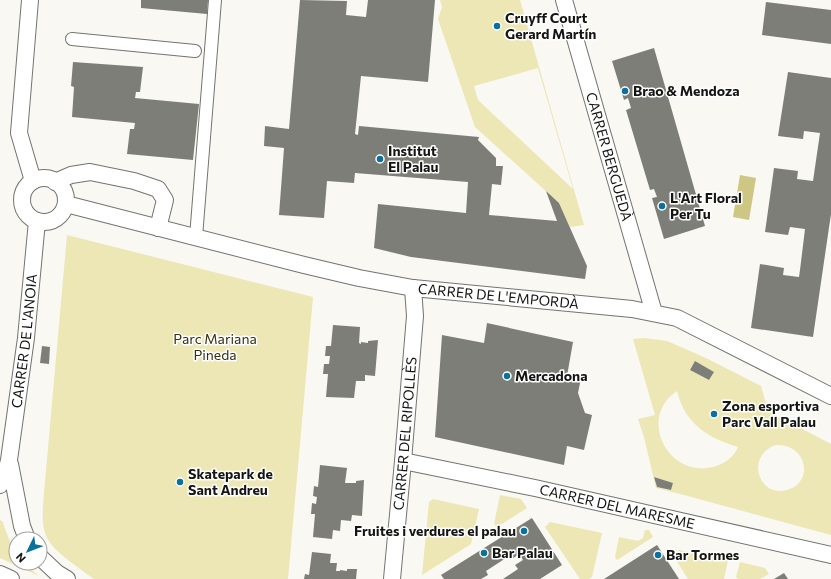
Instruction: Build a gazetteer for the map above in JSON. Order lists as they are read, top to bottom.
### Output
{
  "streets": {
    "street": [
      "CARRER BERGUEDÀ",
      "CARRER DE L'EMPORDÀ",
      "CARRER DE L'ANOIA",
      "CARRER DEL RIPOLLÈS",
      "CARRER DEL MARESME"
    ]
  },
  "crossings": [
    ["CARRER BERGUEDÀ", "CARRER DE L'EMPORDÀ"],
    ["CARRER DE L'EMPORDÀ", "CARRER DE L'ANOIA"],
    ["CARRER DE L'EMPORDÀ", "CARRER DEL RIPOLLÈS"],
    ["CARRER DEL RIPOLLÈS", "CARRER DEL MARESME"]
  ],
  "parks": ["Parc Mariana Pineda"],
  "places": [
    "Cruyff Court Gerard Martín",
    "Brao & Mendoza",
    "Institut El Palau",
    "L'Art Floral Per Tu",
    "Mercadona",
    "Zona esportiva Parc Vall Palau",
    "Skatepark de Sant Andreu",
    "Fruites i verdures el palau",
    "Bar Palau",
    "Bar Tormes"
  ],
  "north": "bottom left"
}
